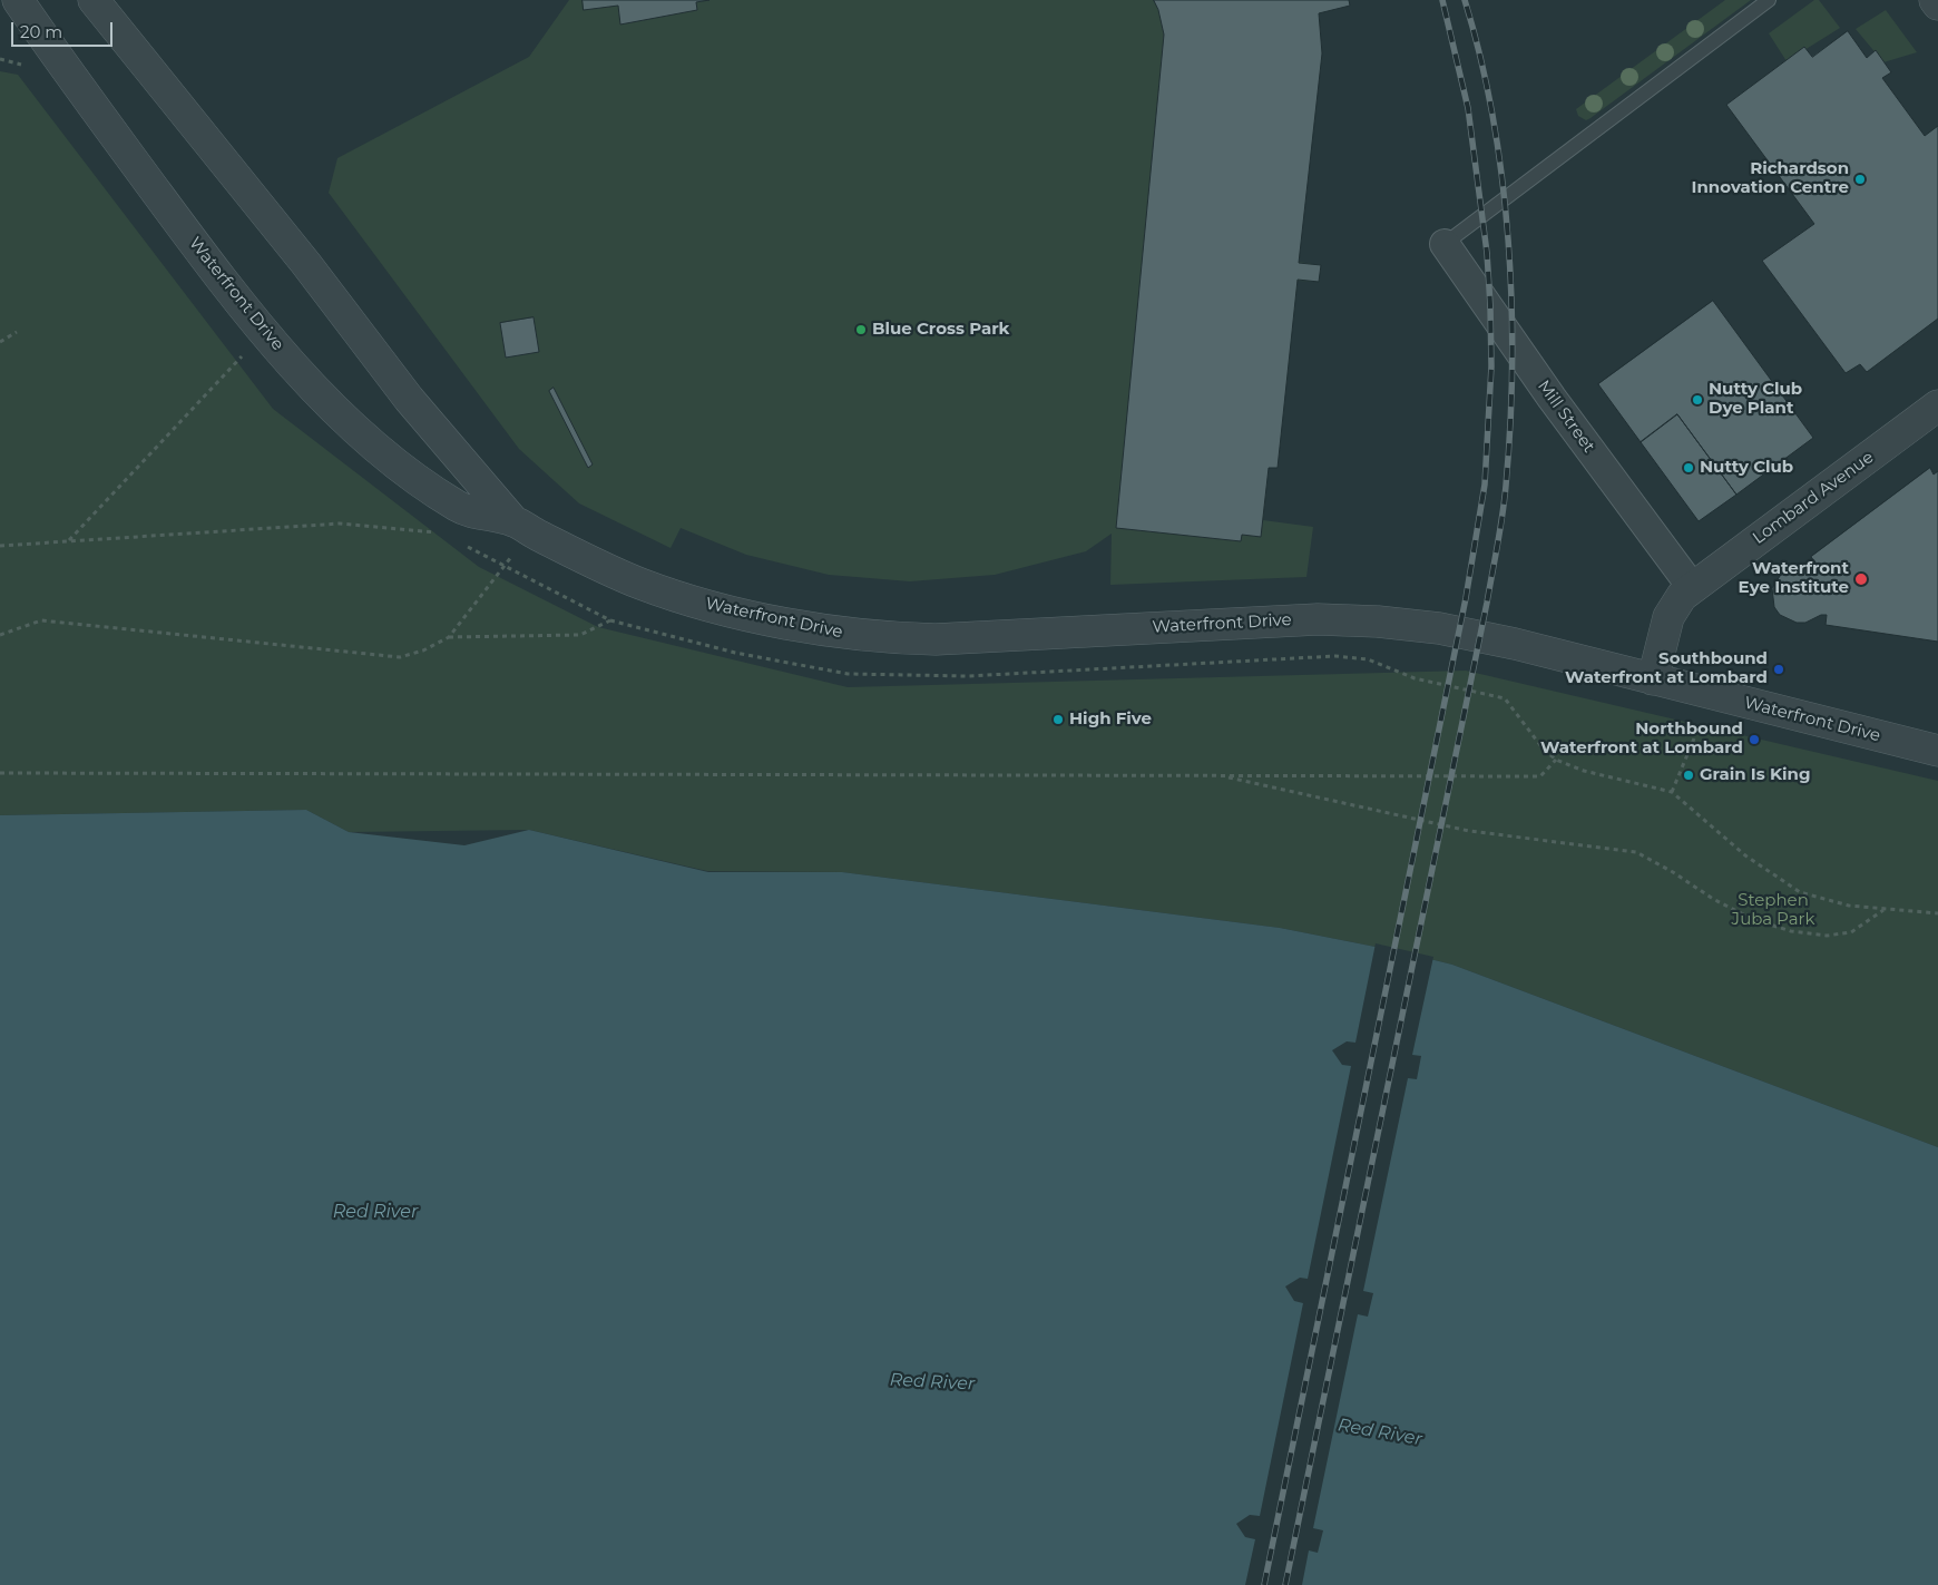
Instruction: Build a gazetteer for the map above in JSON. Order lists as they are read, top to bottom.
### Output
{
  "streets": {
    "street": ["Waterfront Drive", "Mill Street", "Lombard Avenue"]
  },
  "crossings": [
    ["Waterfront Drive", "Lombard Avenue"],
    ["Mill Street", "Lombard Avenue"]
  ],
  "water": ["Red River"],
  "parks": ["Stephen Juba Park"],
  "places": [
    "Richardson Innovation Centre",
    "Blue Cross Park",
    "Nutty Club Dye Plant",
    "Nutty Club",
    "Waterfront Eye Institute",
    "Southbound Waterfront at Lombard",
    "High Five",
    "Northbound Waterfront at Lombard",
    "Grain Is King"
  ],
  "scale_bar": "20 m"
}
